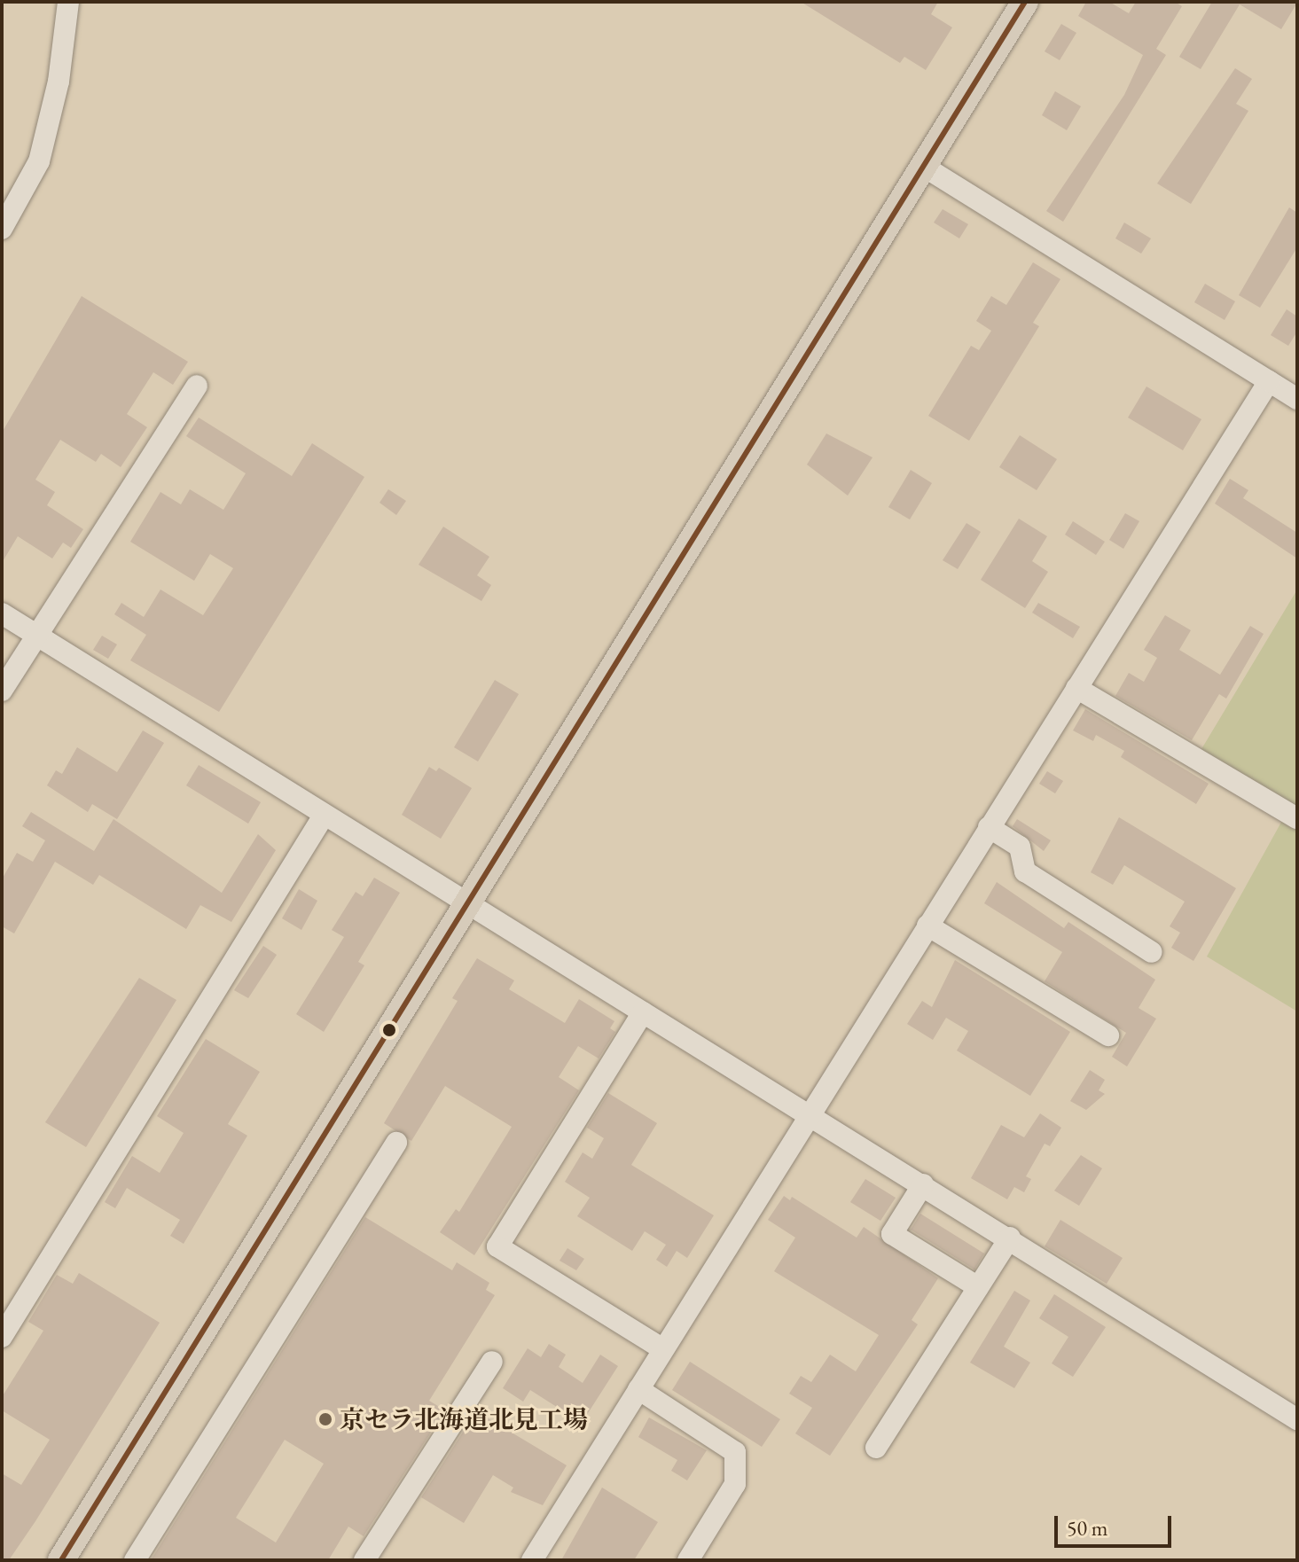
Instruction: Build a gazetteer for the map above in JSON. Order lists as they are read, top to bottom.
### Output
{
  "places": ["京セラ北海道北見工場"],
  "scale_bar": "50 m"
}
